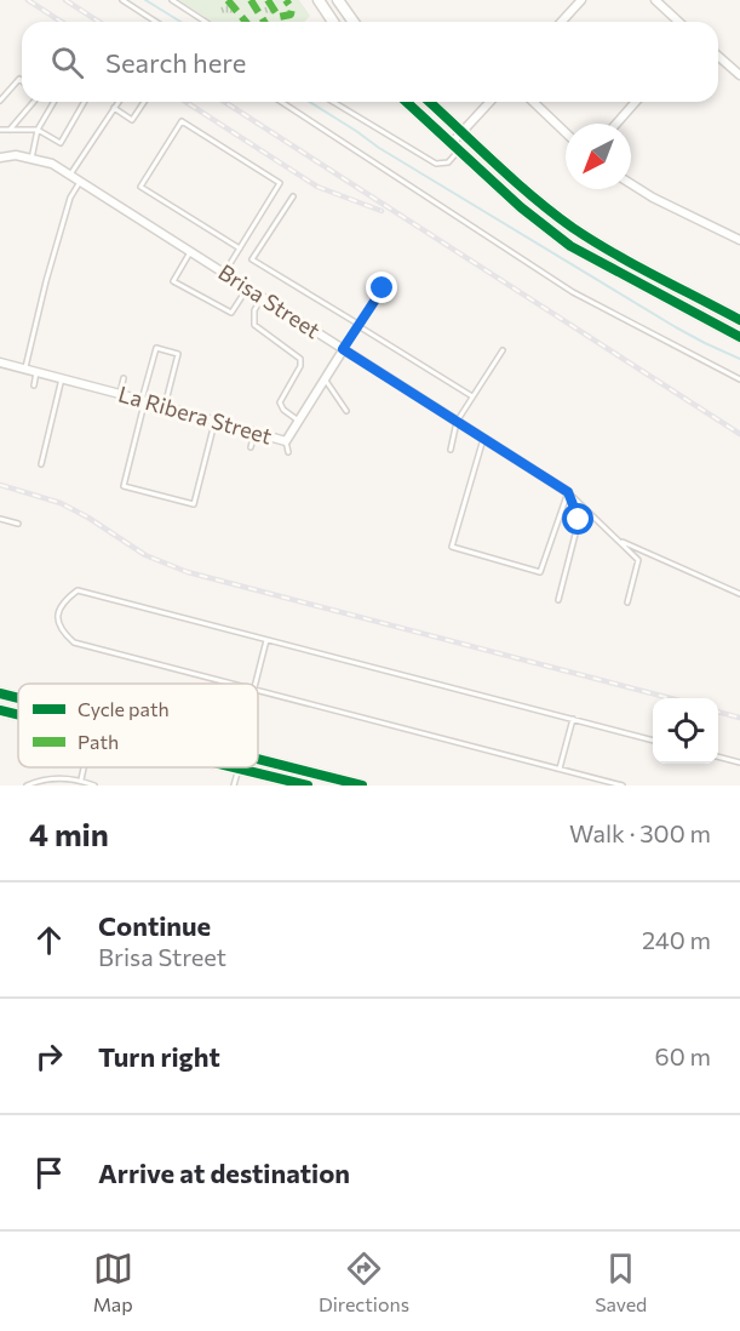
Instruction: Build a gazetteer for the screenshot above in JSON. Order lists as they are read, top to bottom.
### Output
{
  "streets": {
    "street": ["Brisa Street", "La Ribera Street"]
  },
  "crossings": [
    ["Brisa Street", "La Ribera Street"]
  ],
  "legend": ["Cycle path", "Path"],
  "north": "bottom left",
  "page": {
    "search": "Search here",
    "heading": ["4 min", "Walk · 300 m"],
    "list": [
      ["Continue", "Brisa Street", "240 m"],
      ["Turn right", "60 m"],
      "Arrive at destination"
    ],
    "nav": ["Map", "Directions", "Saved"]
  }
}
